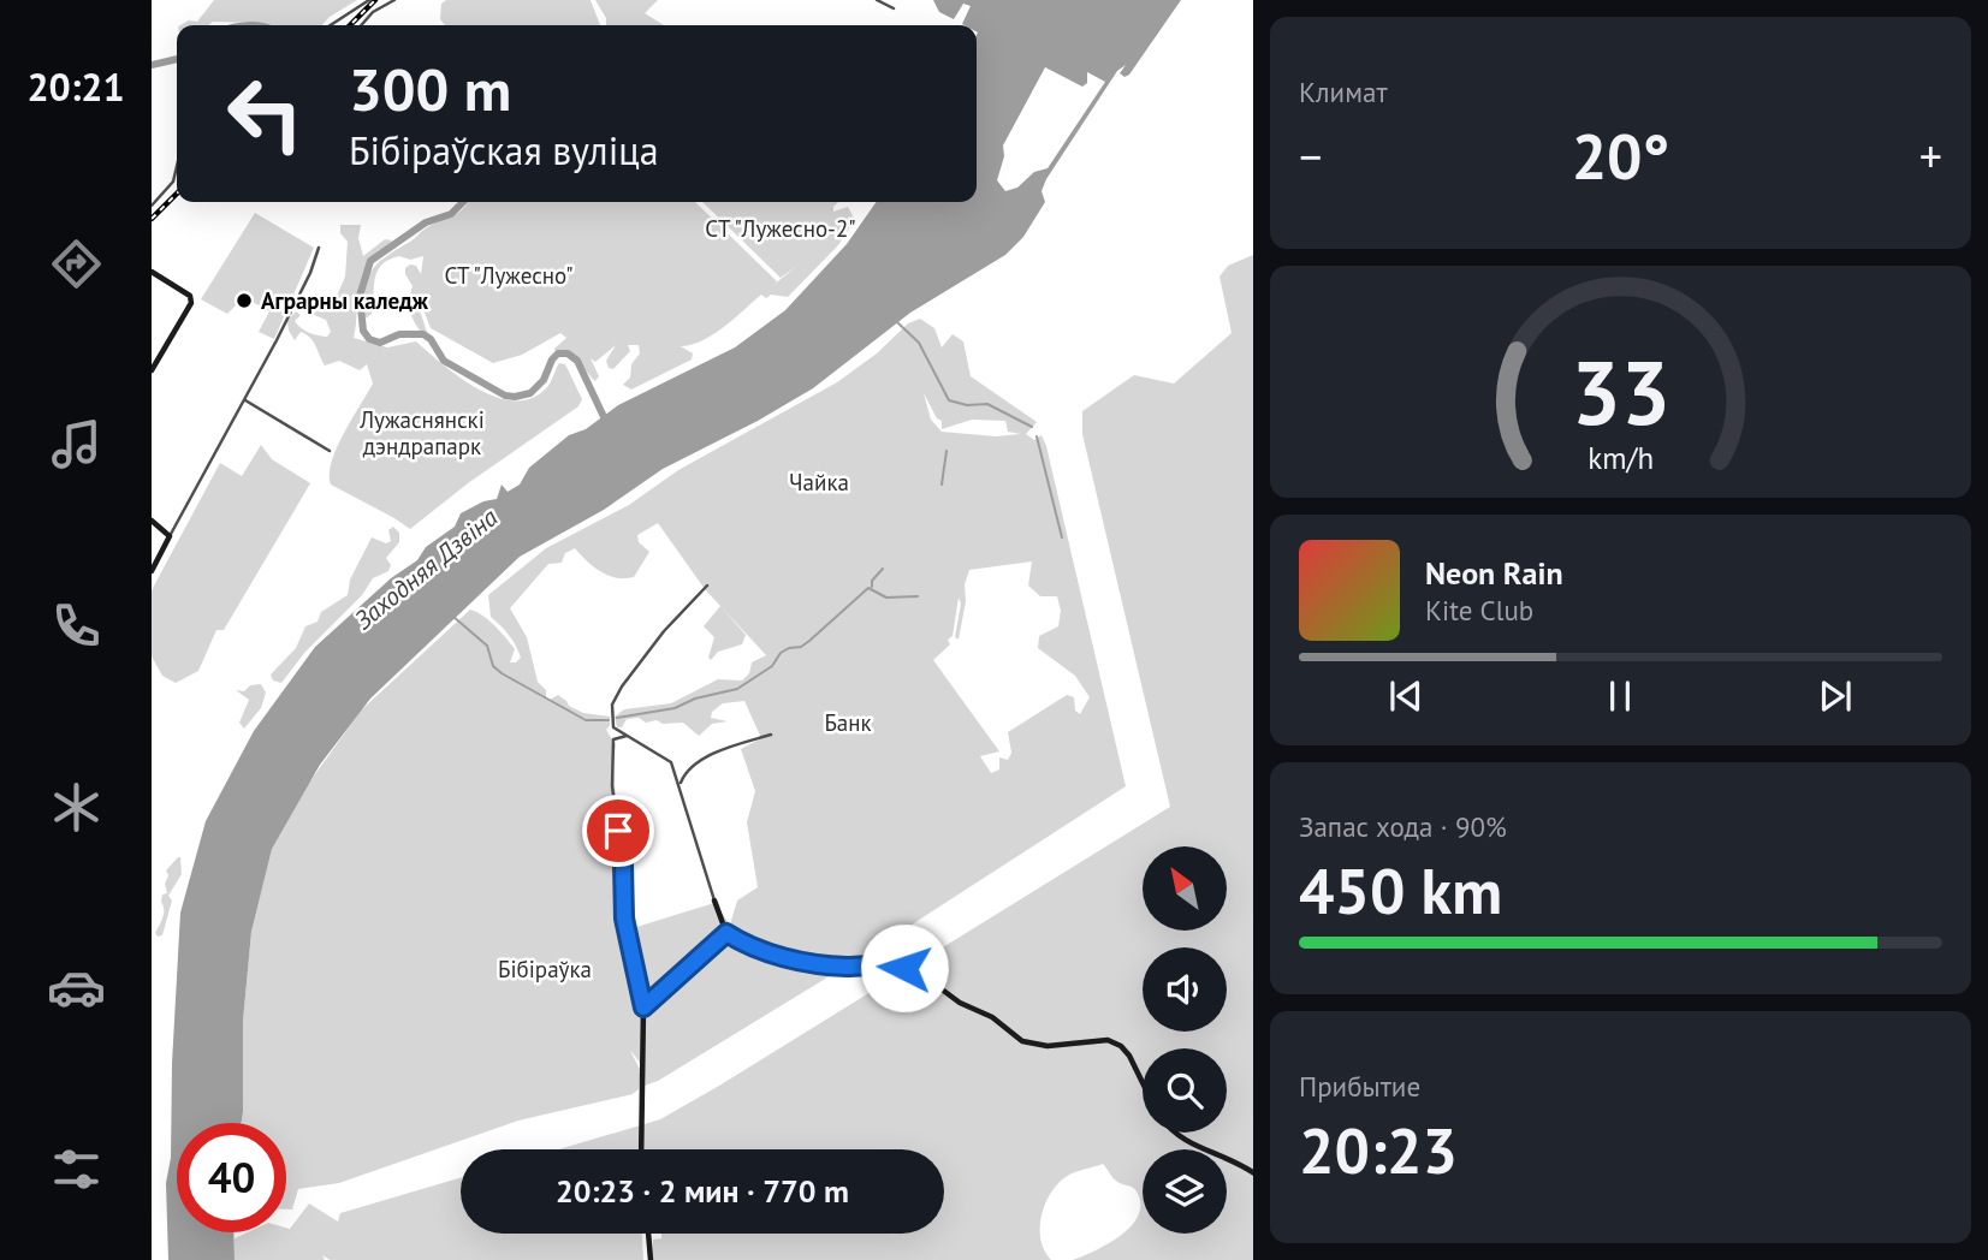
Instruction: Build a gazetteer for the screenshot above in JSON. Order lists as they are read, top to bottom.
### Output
{
  "water": ["Заходняя Дзвіна"],
  "parks": [
    "СТ \"Лужесно-2\"",
    "СТ \"Лужесно\"",
    "Лужаснянскі дэндрапарк",
    "Чайка",
    "Банк",
    "Бібіраўка"
  ],
  "places": ["Аграрны каледж"],
  "north": "top left",
  "page": {
    "tabs": "20:21",
    "tile": [
      "Климат",
      ["Запас хода · 90%", "450 km"],
      ["Прибытие", "20:23"]
    ],
    "turn": ["300 m", "Бібіраўская вуліца"],
    "heat": ["−", "20°", "+"],
    "song": ["Neon Rain", "Kite Club"],
    "limit": "40",
    "trip": "20:23 · 2 мин · 770 m",
    "gauge": ["33", "km/h"]
  }
}
